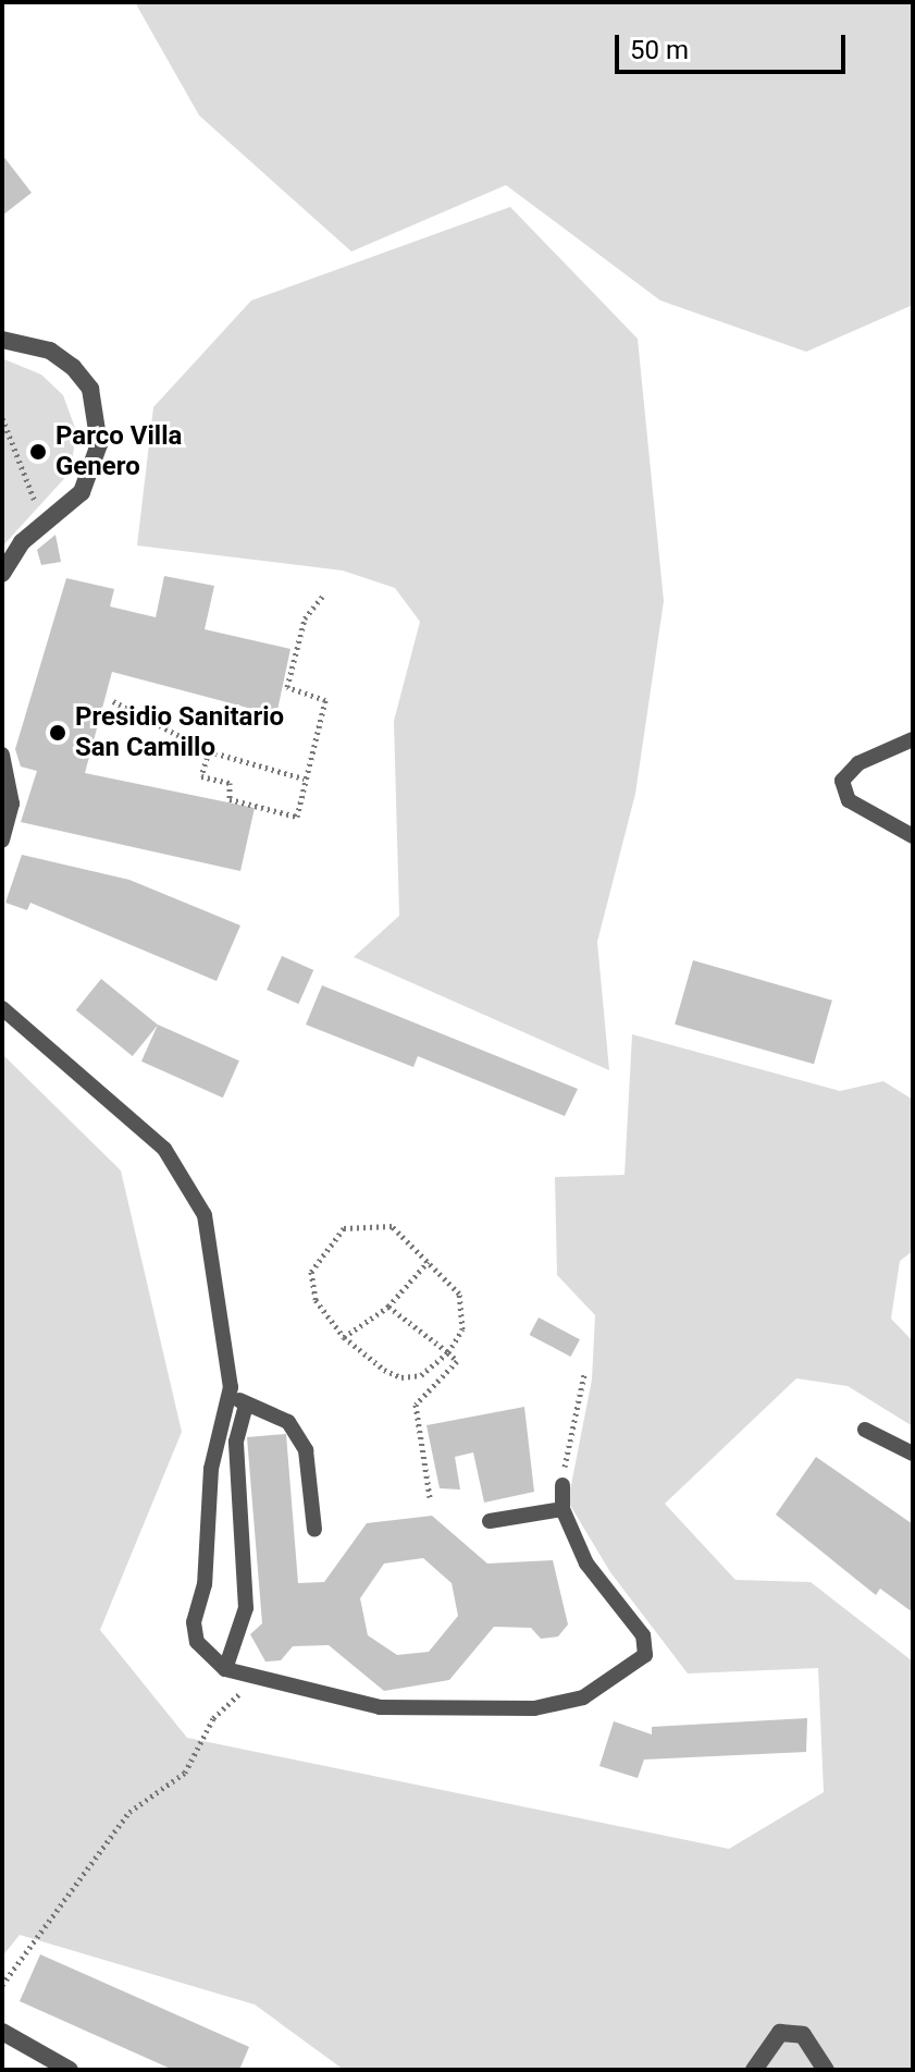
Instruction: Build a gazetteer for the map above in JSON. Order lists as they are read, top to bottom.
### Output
{
  "places": ["Parco Villa Genero", "Presidio Sanitario San Camillo"],
  "scale_bar": "50 m"
}
